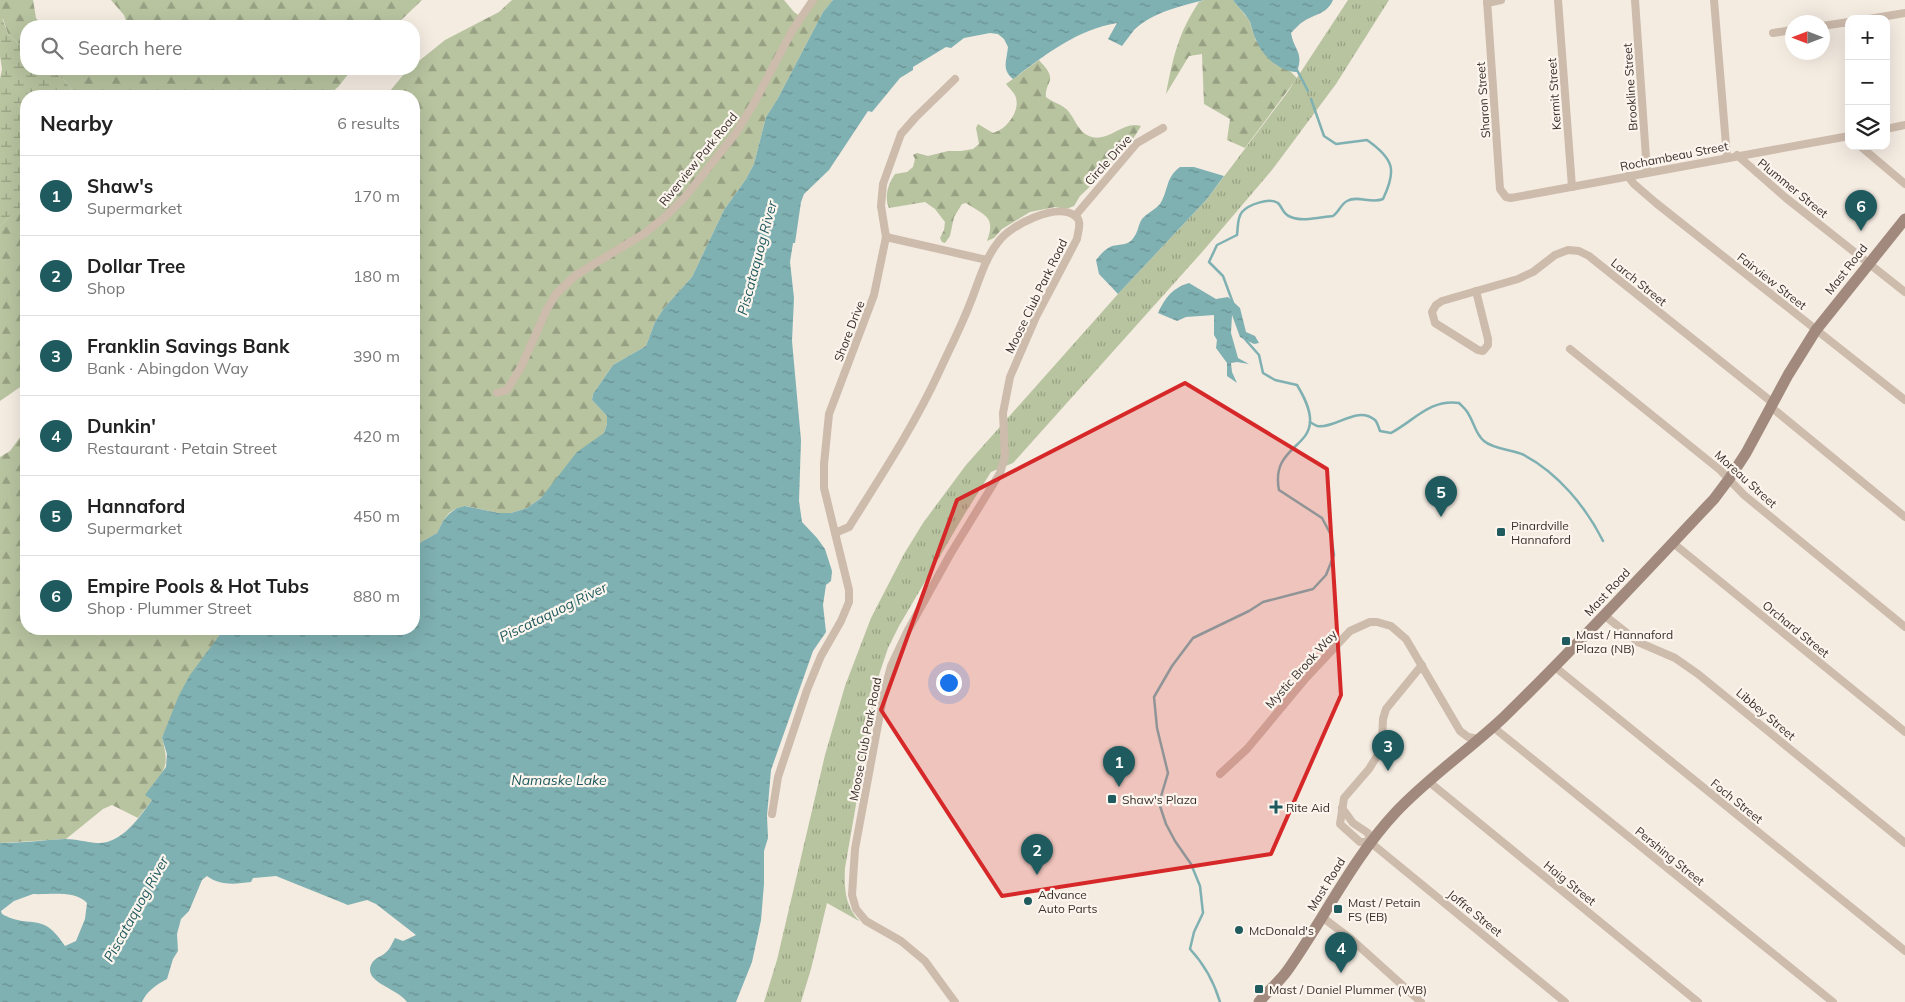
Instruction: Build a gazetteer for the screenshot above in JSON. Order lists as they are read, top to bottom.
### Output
{
  "streets": {
    "main road": ["Mast Road"],
    "street": [
      "Brookline Street",
      "Kermit Street",
      "Sharon Street",
      "Rochambeau Street",
      "Riverview Park Road",
      "Circle Drive",
      "Plummer Street",
      "Fairview Street",
      "Larch Street",
      "Moose Club Park Road",
      "Shore Drive",
      "Moreau Street",
      "Orchard Street",
      "Mystic Brook Way",
      "Libbey Street",
      "Foch Street",
      "Pershing Street",
      "Haig Street",
      "Joffre Street"
    ]
  },
  "crossings": [
    ["Brookline Street", "Rochambeau Street"],
    ["Kermit Street", "Rochambeau Street"],
    ["Sharon Street", "Rochambeau Street"],
    ["Rochambeau Street", "Plummer Street"],
    ["Rochambeau Street", "Fairview Street"],
    ["Circle Drive", "Moose Club Park Road"],
    ["Plummer Street", "Mast Road"],
    ["Mast Road", "Fairview Street"],
    ["Mast Road", "Larch Street"],
    ["Mast Road", "Moreau Street"],
    ["Mast Road", "Orchard Street"],
    ["Mast Road", "Mystic Brook Way"],
    ["Mast Road", "Libbey Street"],
    ["Mast Road", "Foch Street"],
    ["Mast Road", "Pershing Street"],
    ["Mast Road", "Haig Street"],
    ["Mast Road", "Joffre Street"]
  ],
  "water": ["Piscataquog River", "Namaske Lake"],
  "places": {
    "transit": [
      "Pinardville Hannaford",
      "Mast / Hannaford Plaza (NB)",
      "Shaw's Plaza",
      "Mast / Petain FS (EB)",
      "Mast / Daniel Plummer (WB)"
    ],
    "health": ["Rite Aid"],
    "other": ["Advance Auto Parts", "McDonald's"]
  },
  "north": "left",
  "page": {
    "map_buttons": ["+", "−"],
    "search": "Search here",
    "heading": ["Nearby", "6 results"],
    "list": [
      {
        "mark": "1",
        "name": "Shaw's",
        "note": "Supermarket",
        "value": "170 m"
      },
      {
        "mark": "2",
        "name": "Dollar Tree",
        "note": "Shop",
        "value": "180 m"
      },
      {
        "mark": "3",
        "name": "Franklin Savings Bank",
        "note": "Bank · Abingdon Way",
        "value": "390 m"
      },
      {
        "mark": "4",
        "name": "Dunkin'",
        "note": "Restaurant · Petain Street",
        "value": "420 m"
      },
      {
        "mark": "5",
        "name": "Hannaford",
        "note": "Supermarket",
        "value": "450 m"
      },
      {
        "mark": "6",
        "name": "Empire Pools & Hot Tubs",
        "note": "Shop · Plummer Street",
        "value": "880 m"
      }
    ],
    "pins": [
      "6",
      "5",
      "3",
      "1",
      "2",
      "4"
    ]
  }
}
